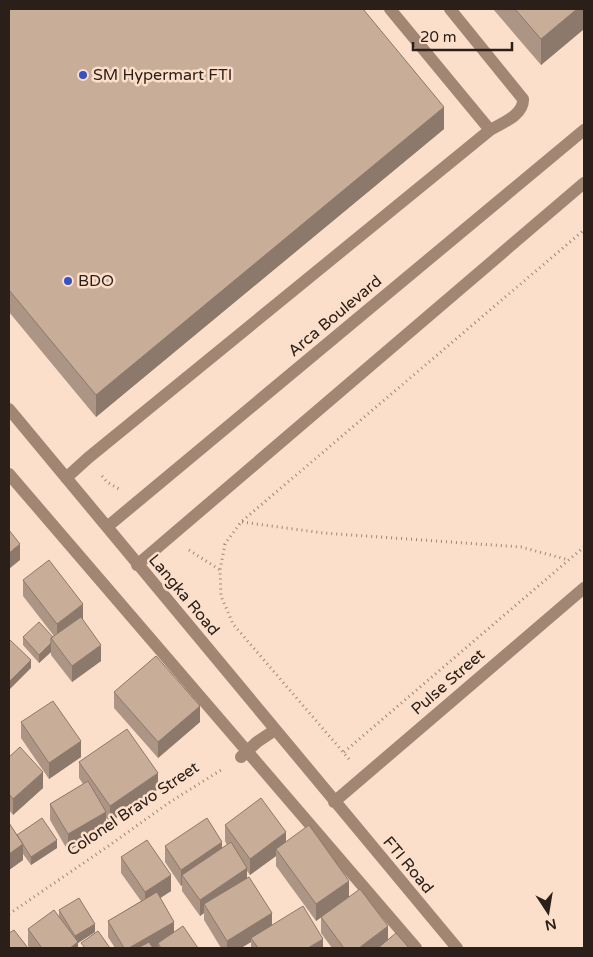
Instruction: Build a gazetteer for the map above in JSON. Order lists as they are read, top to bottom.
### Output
{
  "streets": {
    "street": [
      "Arca Boulevard",
      "Langka Road",
      "Pulse Street",
      "FTI Road"
    ],
    "path": ["Colonel Bravo Street"]
  },
  "crossings": [
    ["Arca Boulevard", "Langka Road"],
    ["Langka Road", "Pulse Street"],
    ["Langka Road", "FTI Road"],
    ["Pulse Street", "FTI Road"]
  ],
  "places": ["SM Hypermart FTI", "BDO"],
  "scale_bar": "20 m",
  "north": "bottom"
}
